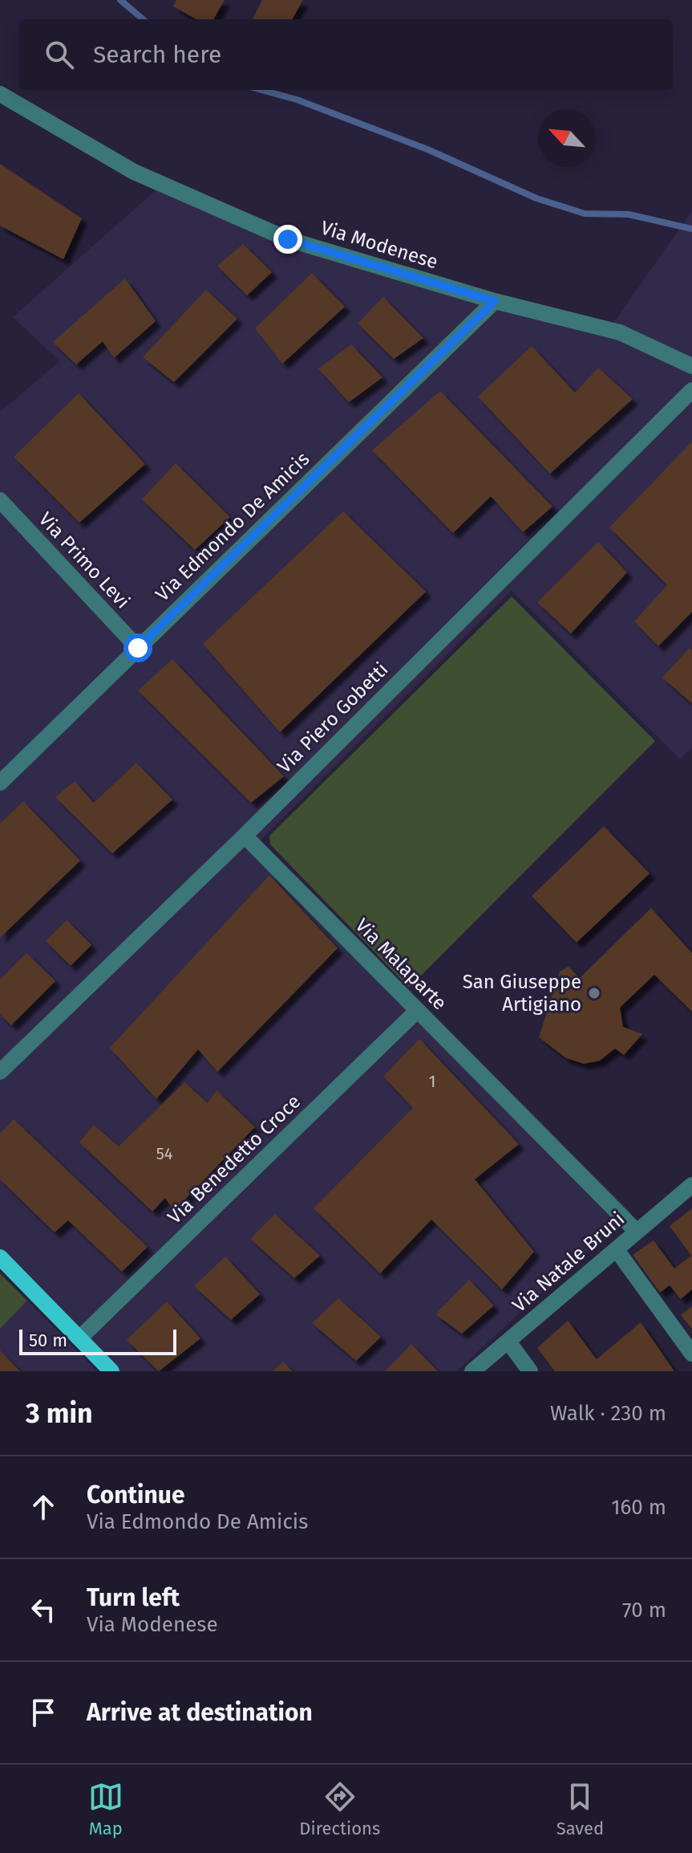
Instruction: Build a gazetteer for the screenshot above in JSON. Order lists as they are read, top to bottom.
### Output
{
  "streets": {
    "street": [
      "Via Modenese",
      "Via Edmondo De Amicis",
      "Via Primo Levi",
      "Via Piero Gobetti",
      "Via Malaparte",
      "Via Benedetto Croce",
      "Via Natale Bruni"
    ]
  },
  "crossings": [
    ["Via Modenese", "Via Edmondo De Amicis"],
    ["Via Edmondo De Amicis", "Via Primo Levi"],
    ["Via Piero Gobetti", "Via Malaparte"],
    ["Via Malaparte", "Via Benedetto Croce"],
    ["Via Malaparte", "Via Natale Bruni"]
  ],
  "places": ["San Giuseppe Artigiano"],
  "house_numbers": ["1", "54"],
  "scale_bar": "50 m",
  "north": "top left",
  "page": {
    "search": "Search here",
    "scale": "50 m",
    "heading": ["3 min", "Walk · 230 m"],
    "list": [
      ["Continue", "Via Edmondo De Amicis", "160 m"],
      ["Turn left", "Via Modenese", "70 m"],
      "Arrive at destination"
    ],
    "nav": ["Map", "Directions", "Saved"]
  }
}
